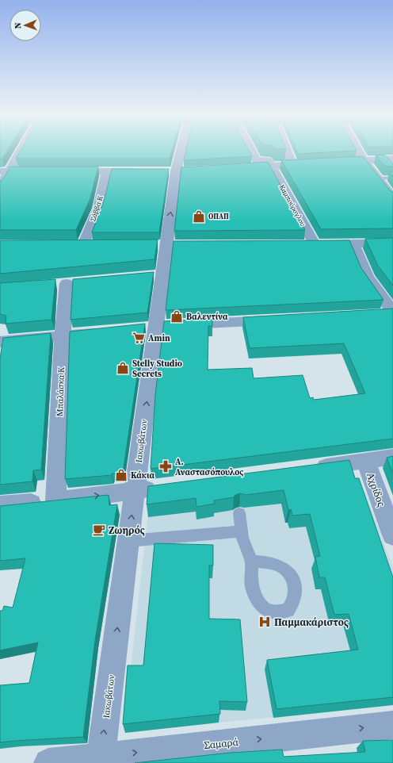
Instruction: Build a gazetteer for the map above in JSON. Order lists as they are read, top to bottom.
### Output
{
  "streets": {
    "street": [
      "Καμπούρογλου",
      "Σάββα Κ",
      "Μπαλάσκα Κ",
      "Ιακωβάτων",
      "Αχρίδος",
      "Σαμαρά"
    ]
  },
  "crossings": [
    ["Ιακωβάτων", "Σαμαρά"]
  ],
  "one_way": ["Ιακωβάτων", "Σαμαρά"],
  "places": {
    "shop": [
      "ΟΠΑΠ",
      "Βαλεντίνα",
      "Stelly Studio Secrets",
      "Κάκια"
    ],
    "supermarket": ["Amin"],
    "pharmacy": ["Α. Αναστασόπουλος"],
    "cafe": ["Ζωηρός"],
    "hospital": ["Παμμακάριστος"]
  },
  "north": "left"
}
